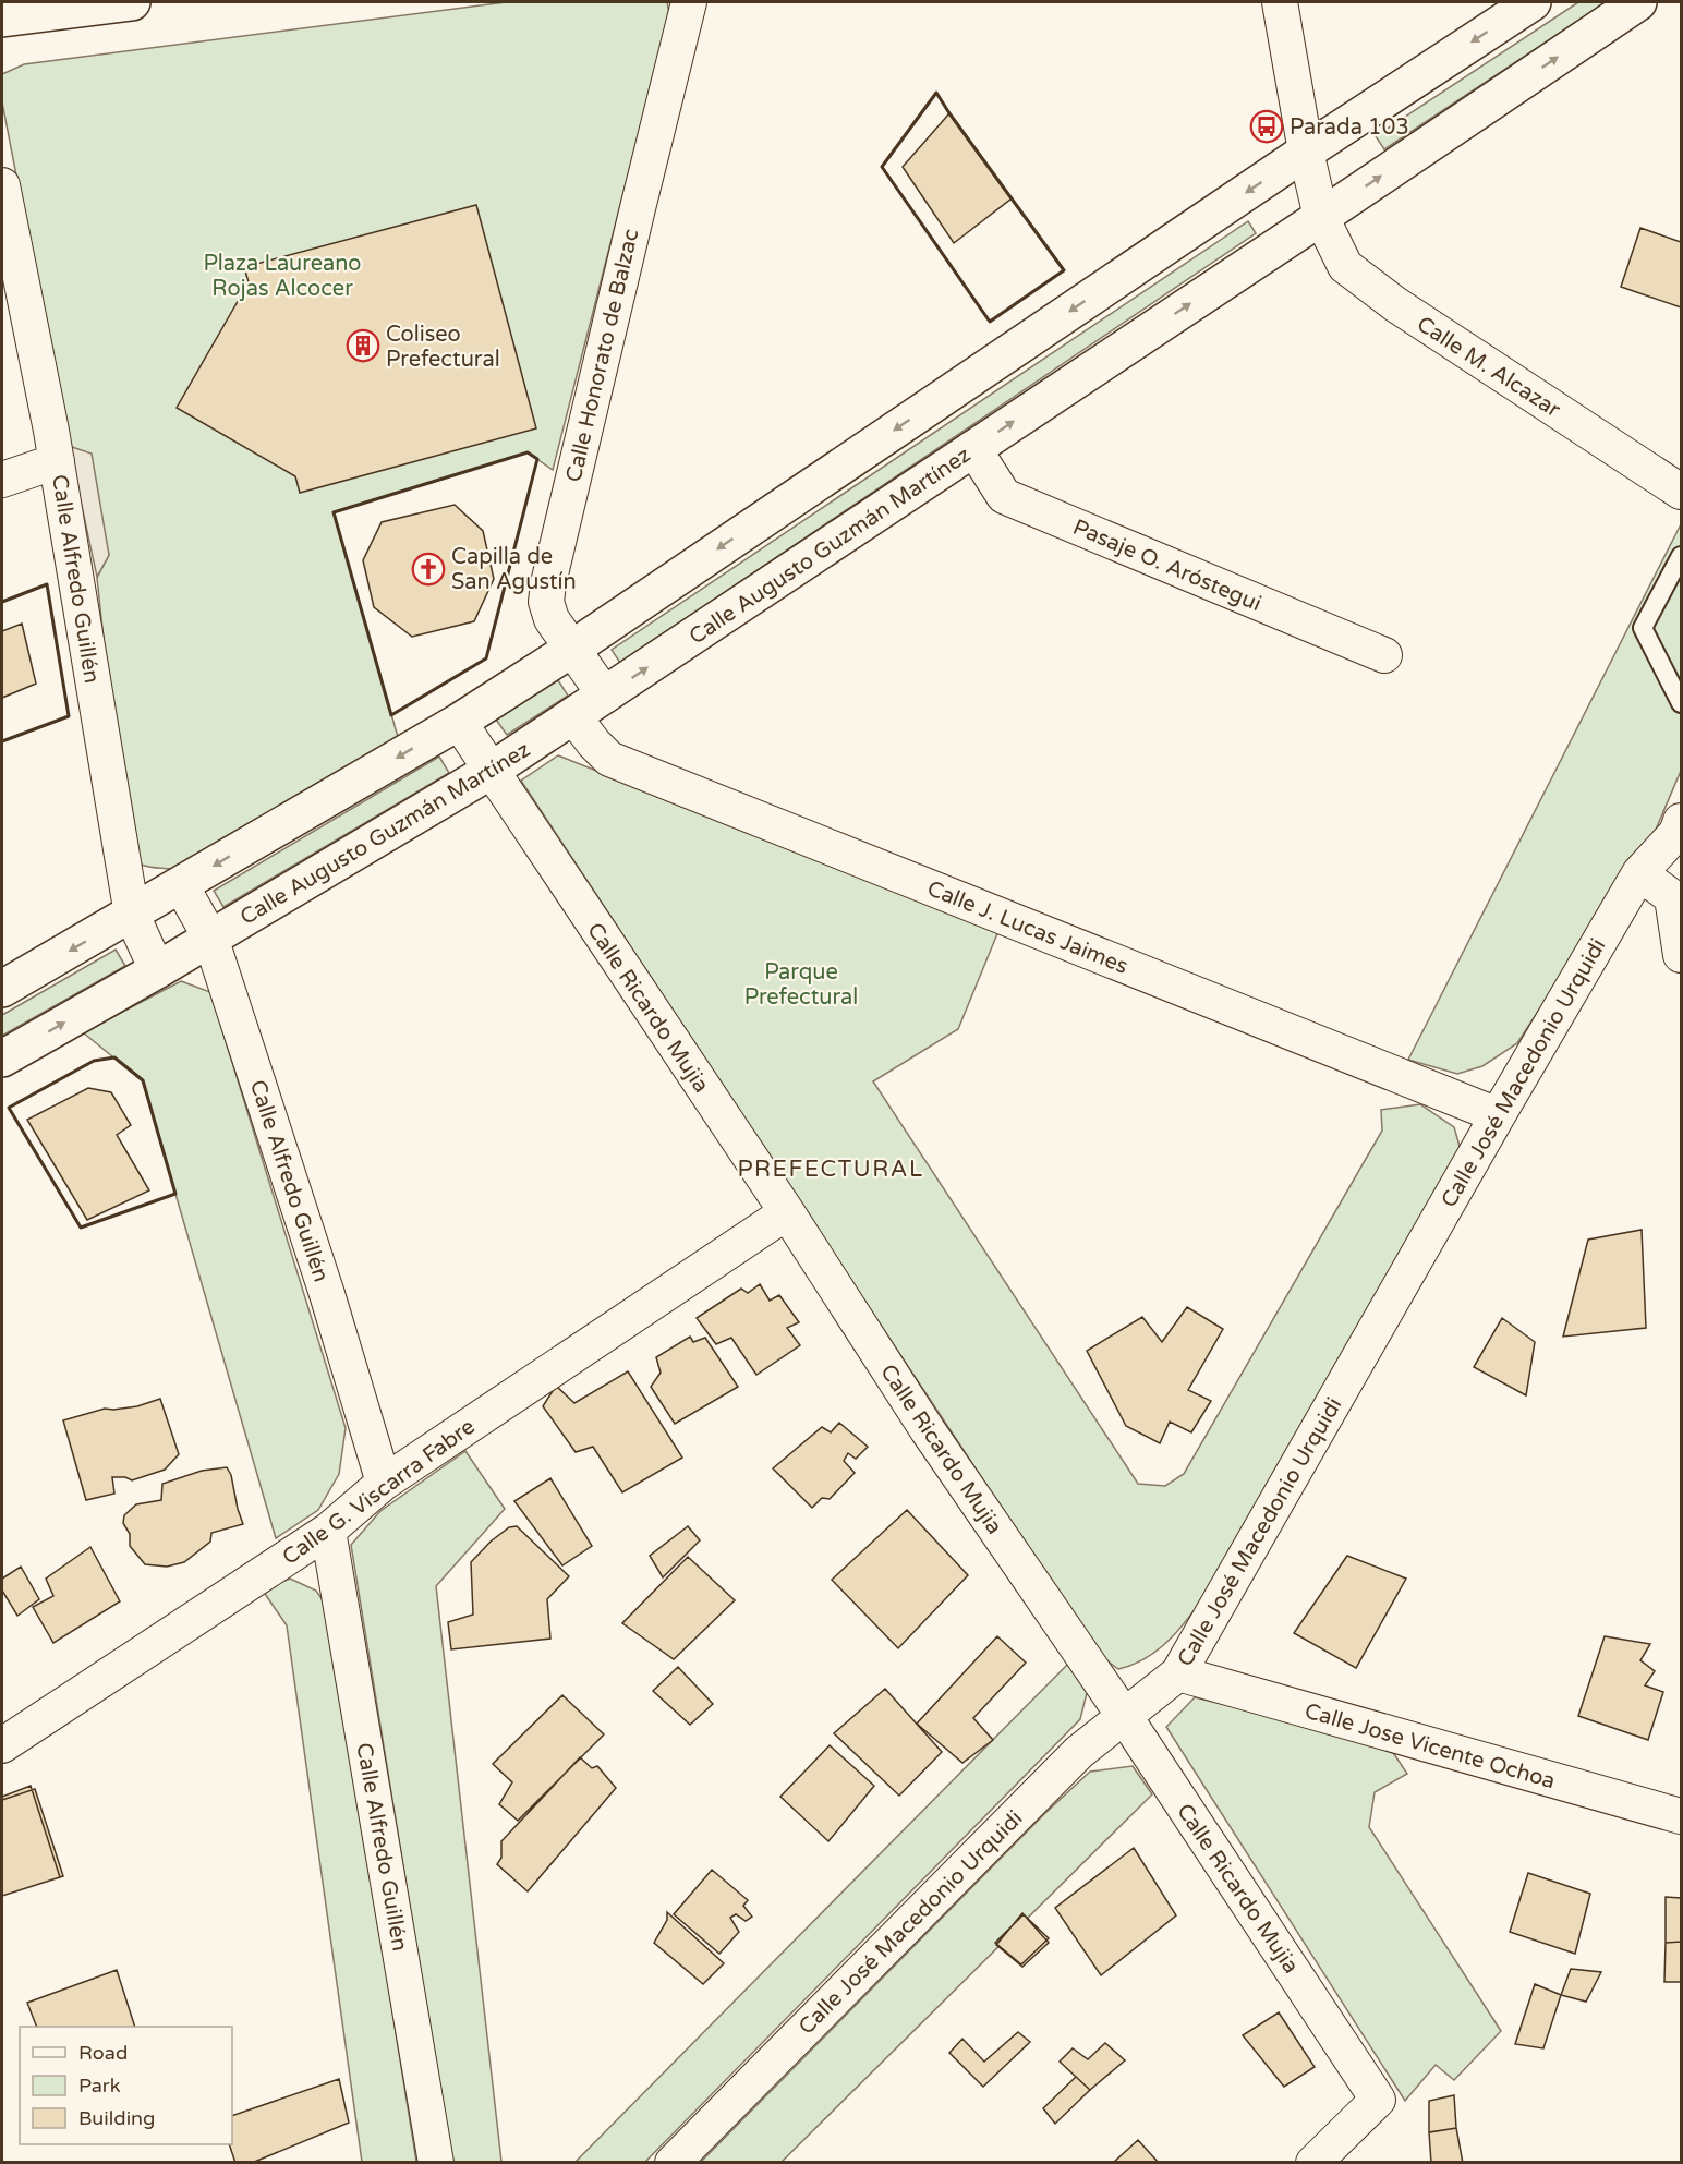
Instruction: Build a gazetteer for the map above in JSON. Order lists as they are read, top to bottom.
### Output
{
  "streets": {
    "street": [
      "Calle Honorato de Balzac",
      "Calle M. Alcazar",
      "Calle Augusto Guzmán Martínez",
      "Pasaje O. Aróstegui",
      "Calle Alfredo Guillén",
      "Calle J. Lucas Jaimes",
      "Calle Ricardo Mujia",
      "Calle José Macedonio Urquidi",
      "Calle G. Viscarra Fabre",
      "Calle Jose Vicente Ochoa"
    ]
  },
  "crossings": [
    ["Calle Honorato de Balzac", "Calle Augusto Guzmán Martínez"],
    ["Calle M. Alcazar", "Calle Augusto Guzmán Martínez"],
    ["Calle Augusto Guzmán Martínez", "Pasaje O. Aróstegui"],
    ["Calle Augusto Guzmán Martínez", "Calle Alfredo Guillén"],
    ["Calle Augusto Guzmán Martínez", "Calle J. Lucas Jaimes"],
    ["Calle Augusto Guzmán Martínez", "Calle Ricardo Mujia"],
    ["Calle Alfredo Guillén", "Calle G. Viscarra Fabre"],
    ["Calle J. Lucas Jaimes", "Calle José Macedonio Urquidi"],
    ["Calle Ricardo Mujia", "Calle José Macedonio Urquidi"],
    ["Calle Ricardo Mujia", "Calle G. Viscarra Fabre"],
    ["Calle José Macedonio Urquidi", "Calle Jose Vicente Ochoa"]
  ],
  "districts": ["PREFECTURAL"],
  "parks": ["Plaza Laureano Rojas Alcocer", "Parque Prefectural"],
  "places": {
    "bus stop": ["Parada 103"],
    "building": ["Coliseo Prefectural"],
    "church": ["Capilla de San Agustín"]
  },
  "legend": ["Road", "Park", "Building"]
}
